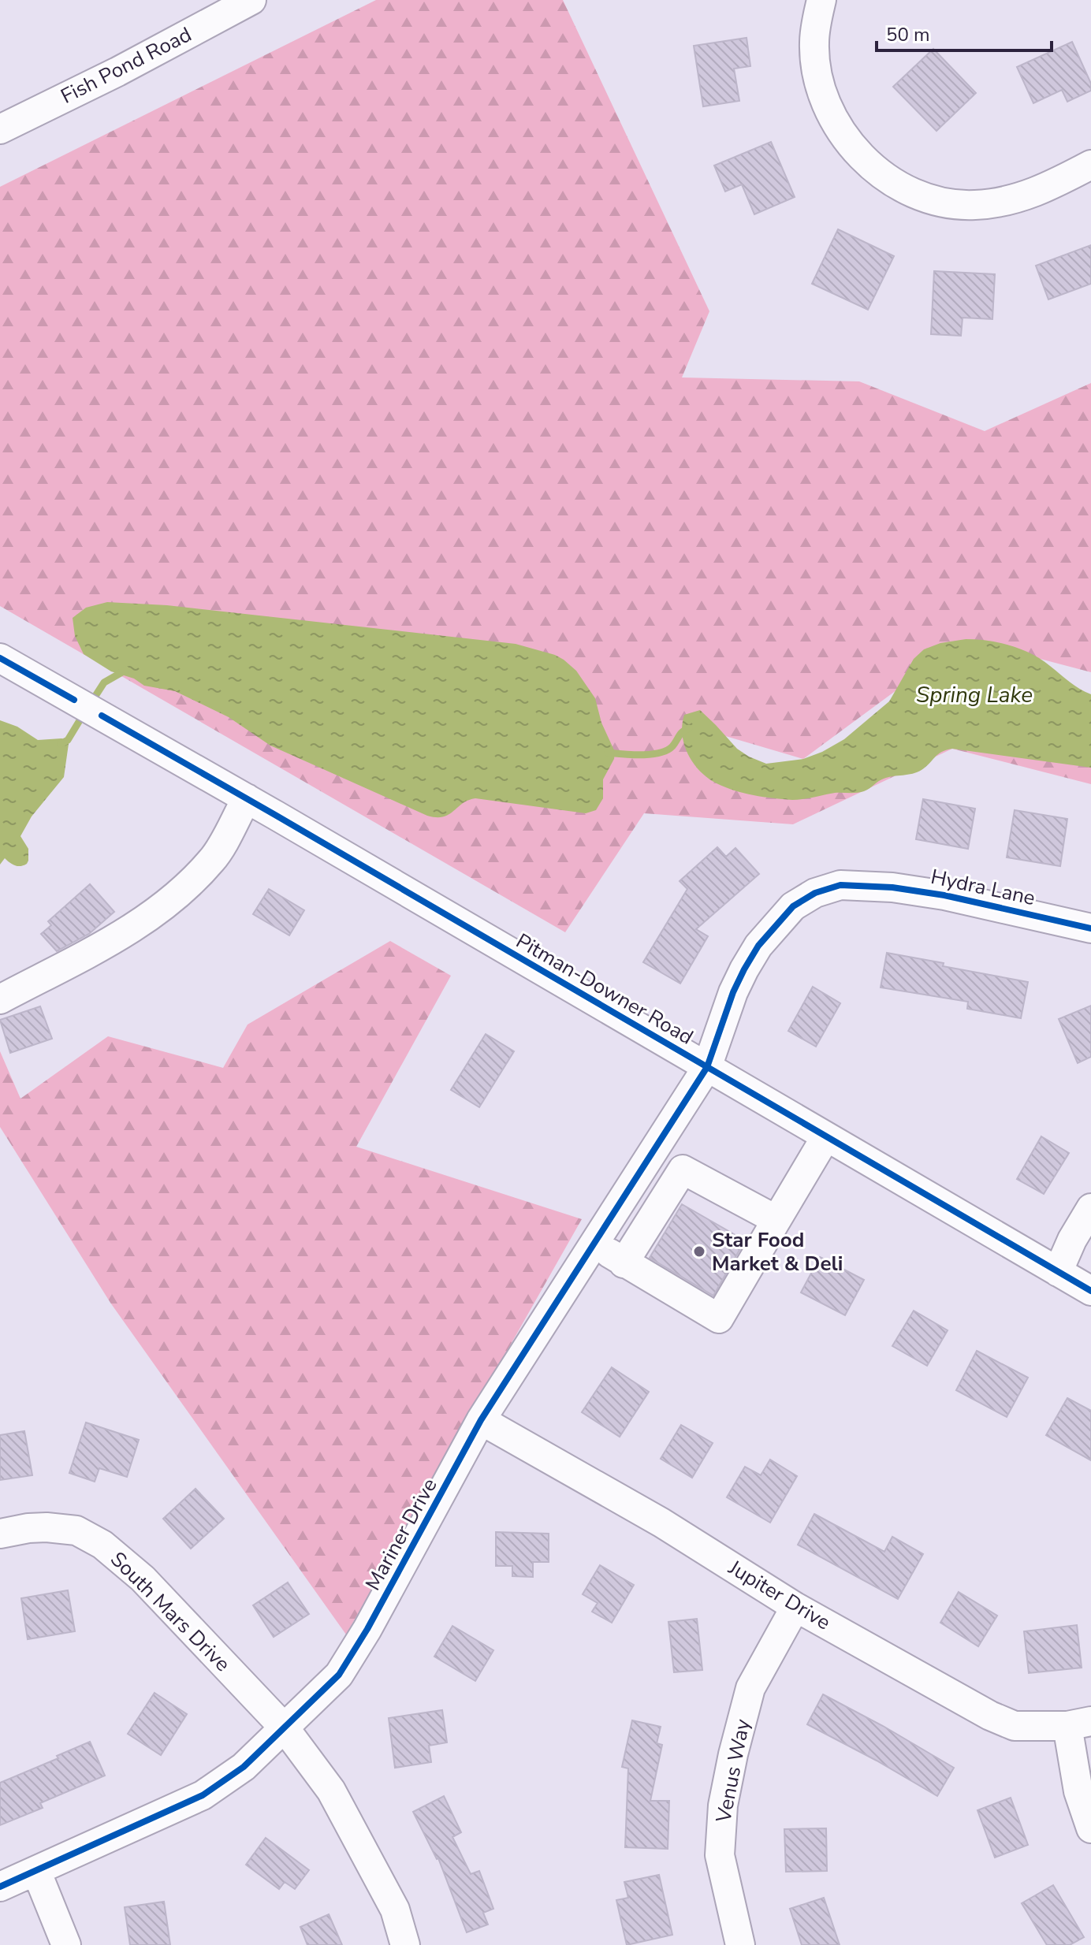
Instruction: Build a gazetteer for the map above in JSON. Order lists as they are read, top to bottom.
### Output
{
  "streets": {
    "street": [
      "Fish Pond Road",
      "Hydra Lane",
      "Pitman-Downer Road",
      "Mariner Drive",
      "Jupiter Drive",
      "South Mars Drive",
      "Venus Way"
    ]
  },
  "crossings": [
    ["Hydra Lane", "Pitman-Downer Road"],
    ["Hydra Lane", "Mariner Drive"],
    ["Pitman-Downer Road", "Mariner Drive"],
    ["Mariner Drive", "Jupiter Drive"],
    ["Mariner Drive", "South Mars Drive"],
    ["Jupiter Drive", "Venus Way"]
  ],
  "water": ["Spring Lake"],
  "places": ["Star Food Market & Deli"],
  "scale_bar": "50 m"
}
